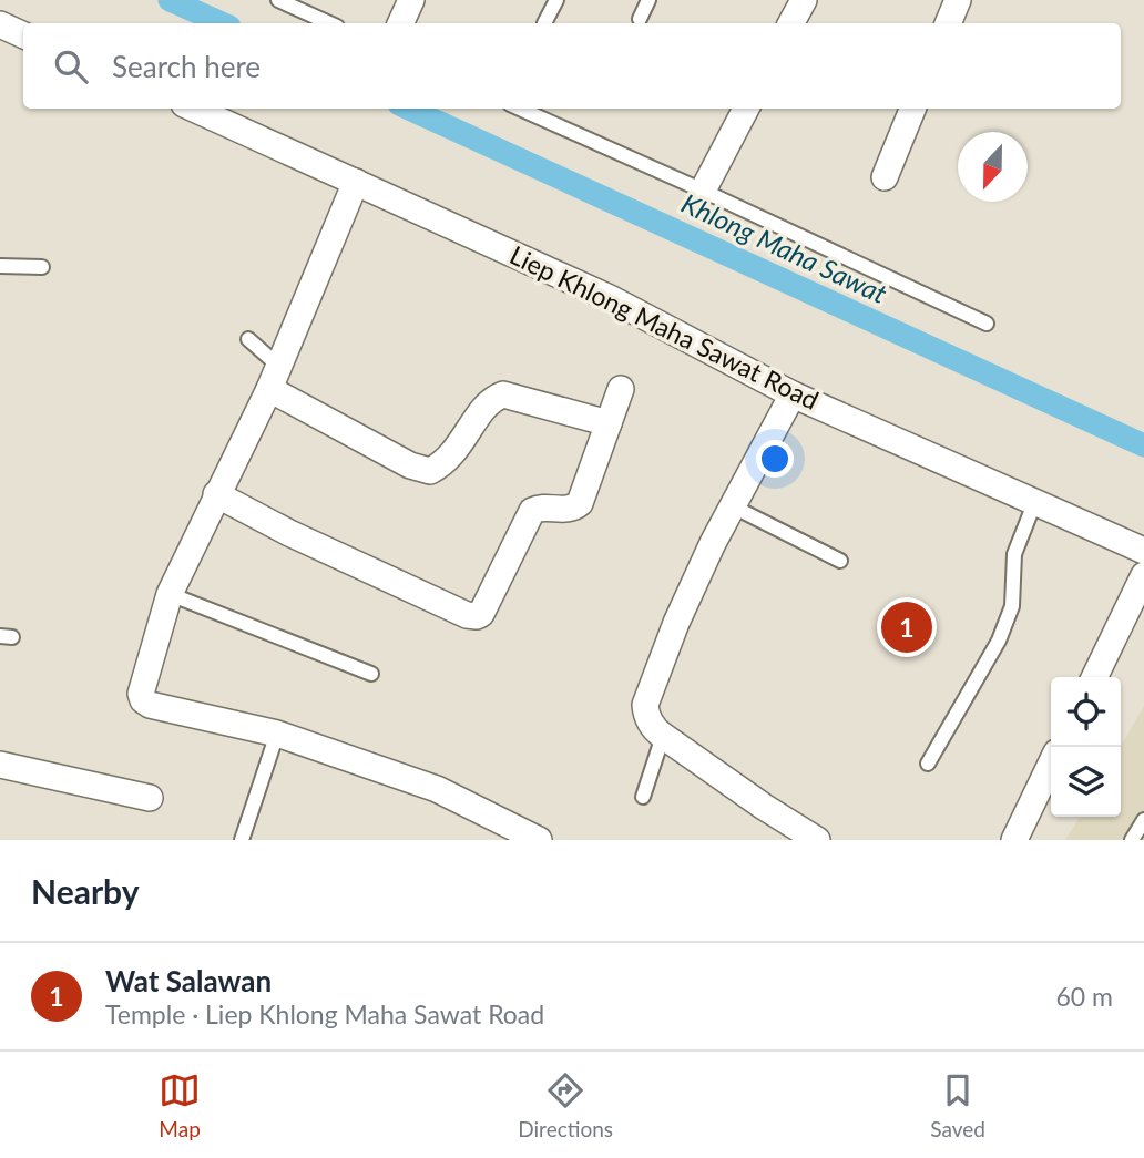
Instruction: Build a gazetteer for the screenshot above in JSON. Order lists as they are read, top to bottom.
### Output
{
  "streets": {
    "street": ["Liep Khlong Maha Sawat Road"]
  },
  "water": ["Khlong Maha Sawat"],
  "north": "bottom",
  "page": {
    "search": "Search here",
    "pins": "1",
    "heading": "Nearby",
    "list": [
      {
        "mark": "1",
        "name": "Wat Salawan",
        "note": "Temple · Liep Khlong Maha Sawat Road",
        "value": "60 m"
      }
    ],
    "nav": ["Map", "Directions", "Saved"]
  }
}
